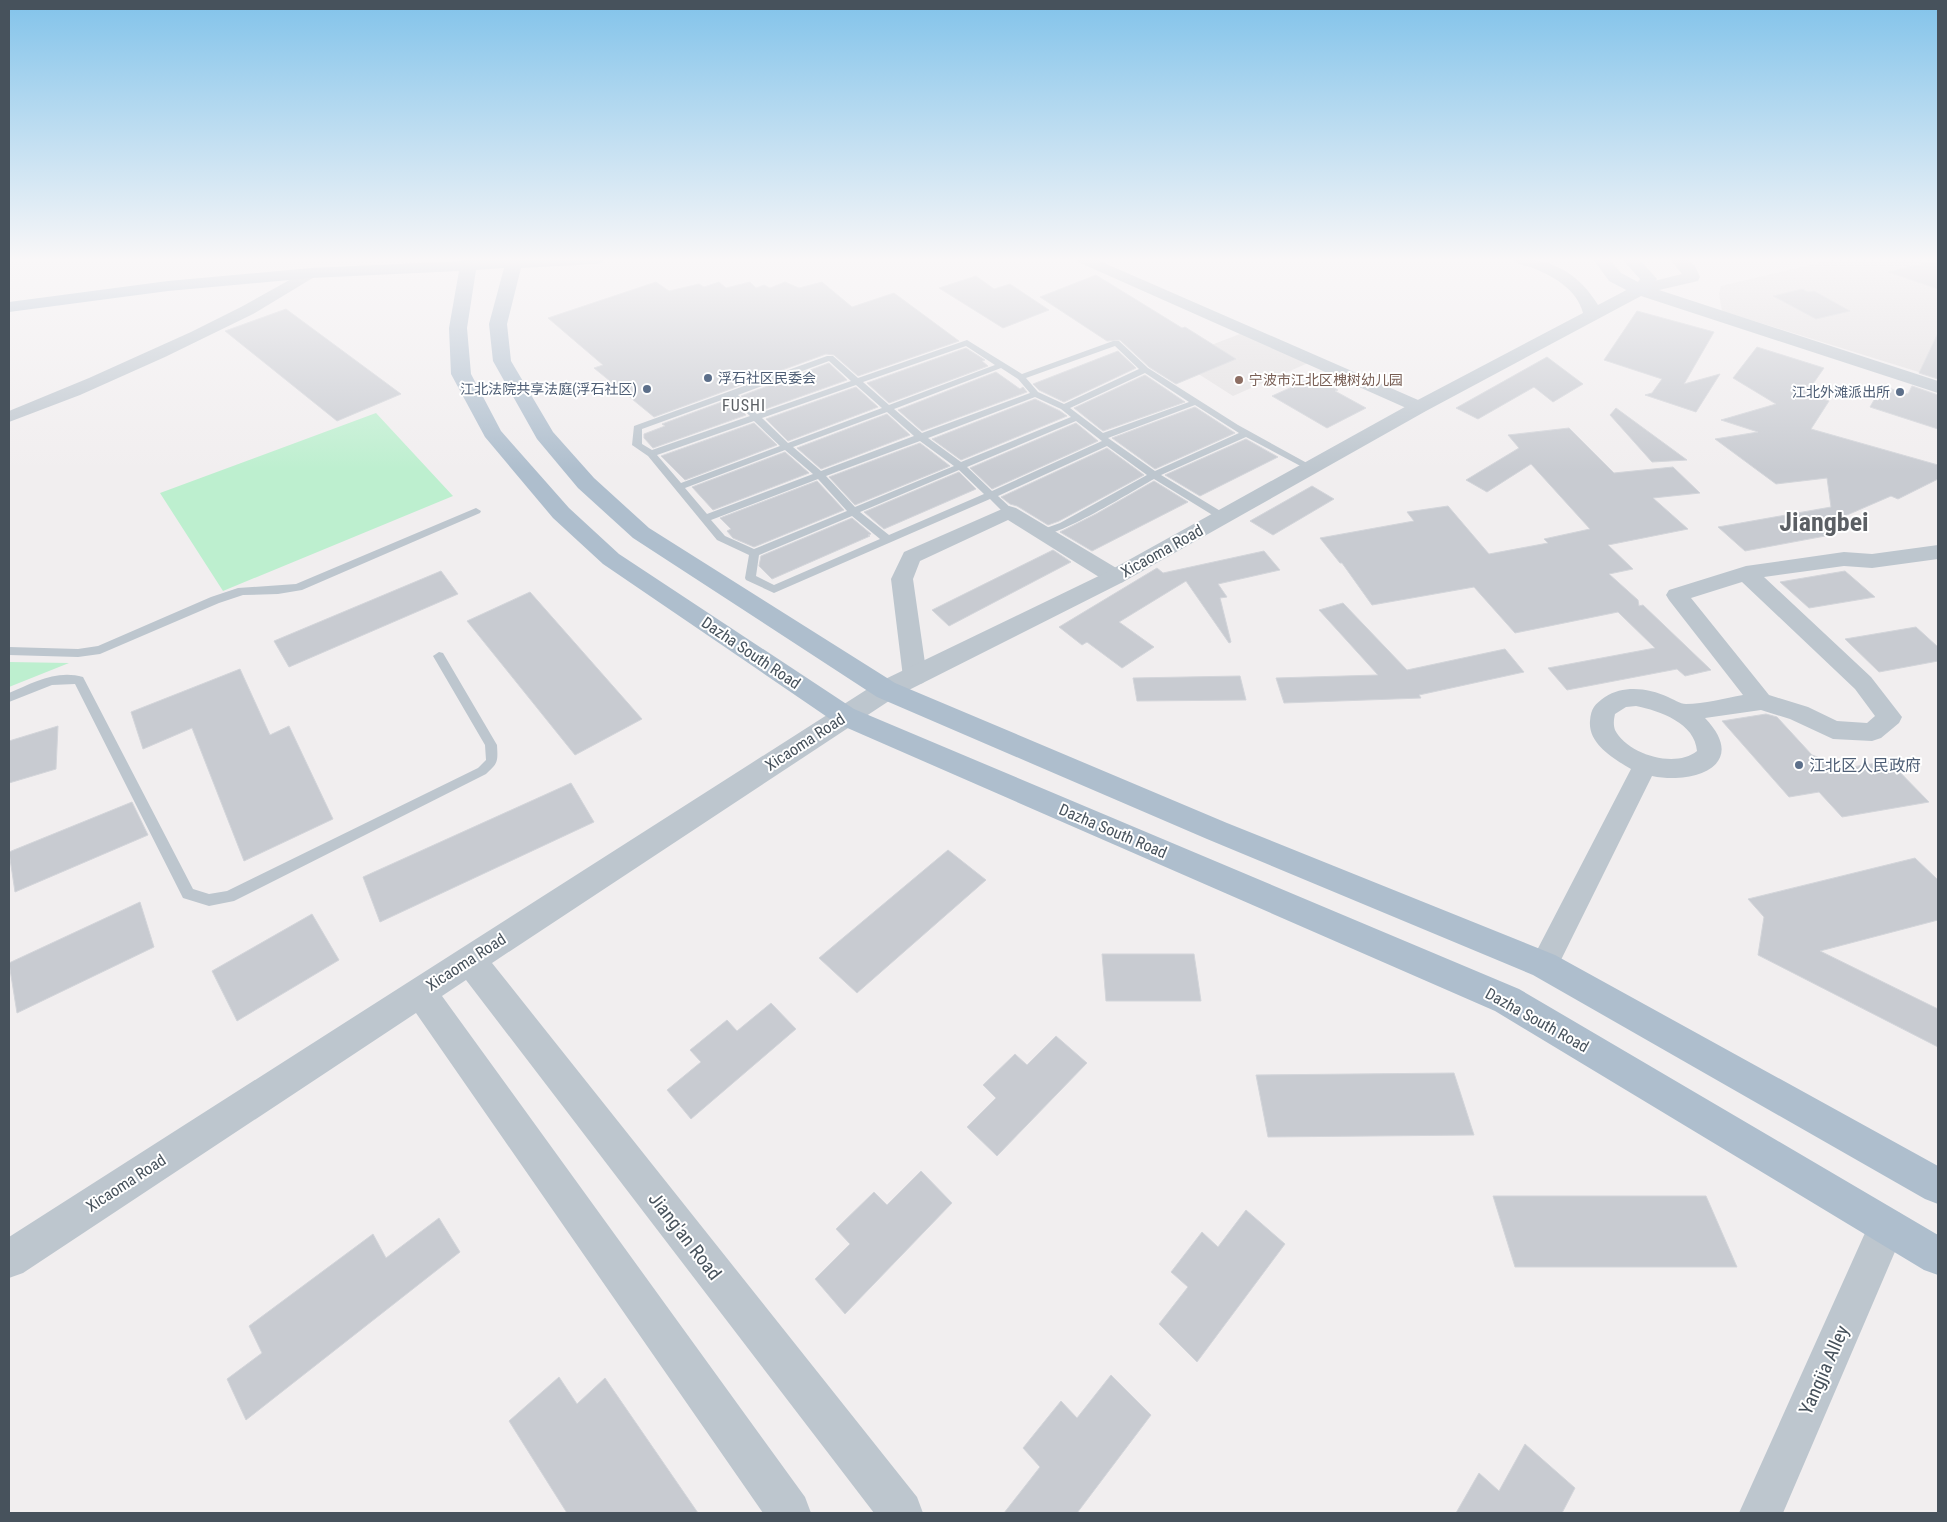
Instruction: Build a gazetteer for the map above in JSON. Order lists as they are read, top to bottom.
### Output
{
  "streets": {
    "main road": ["Dazha South Road"],
    "street": ["Xicaoma Road", "Jiang'an Road", "Yangjia Alley"]
  },
  "crossings": [
    ["Xicaoma Road", "Dazha South Road"],
    ["Xicaoma Road", "Jiang'an Road"],
    ["Dazha South Road", "Yangjia Alley"]
  ],
  "districts": ["FUSHI", "Jiangbei"],
  "places": [
    "浮石社区民委会",
    "宁波市江北区槐树幼儿园",
    "江北法院共享法庭(浮石社区)",
    "江北外滩派出所",
    "江北区人民政府"
  ]
}
